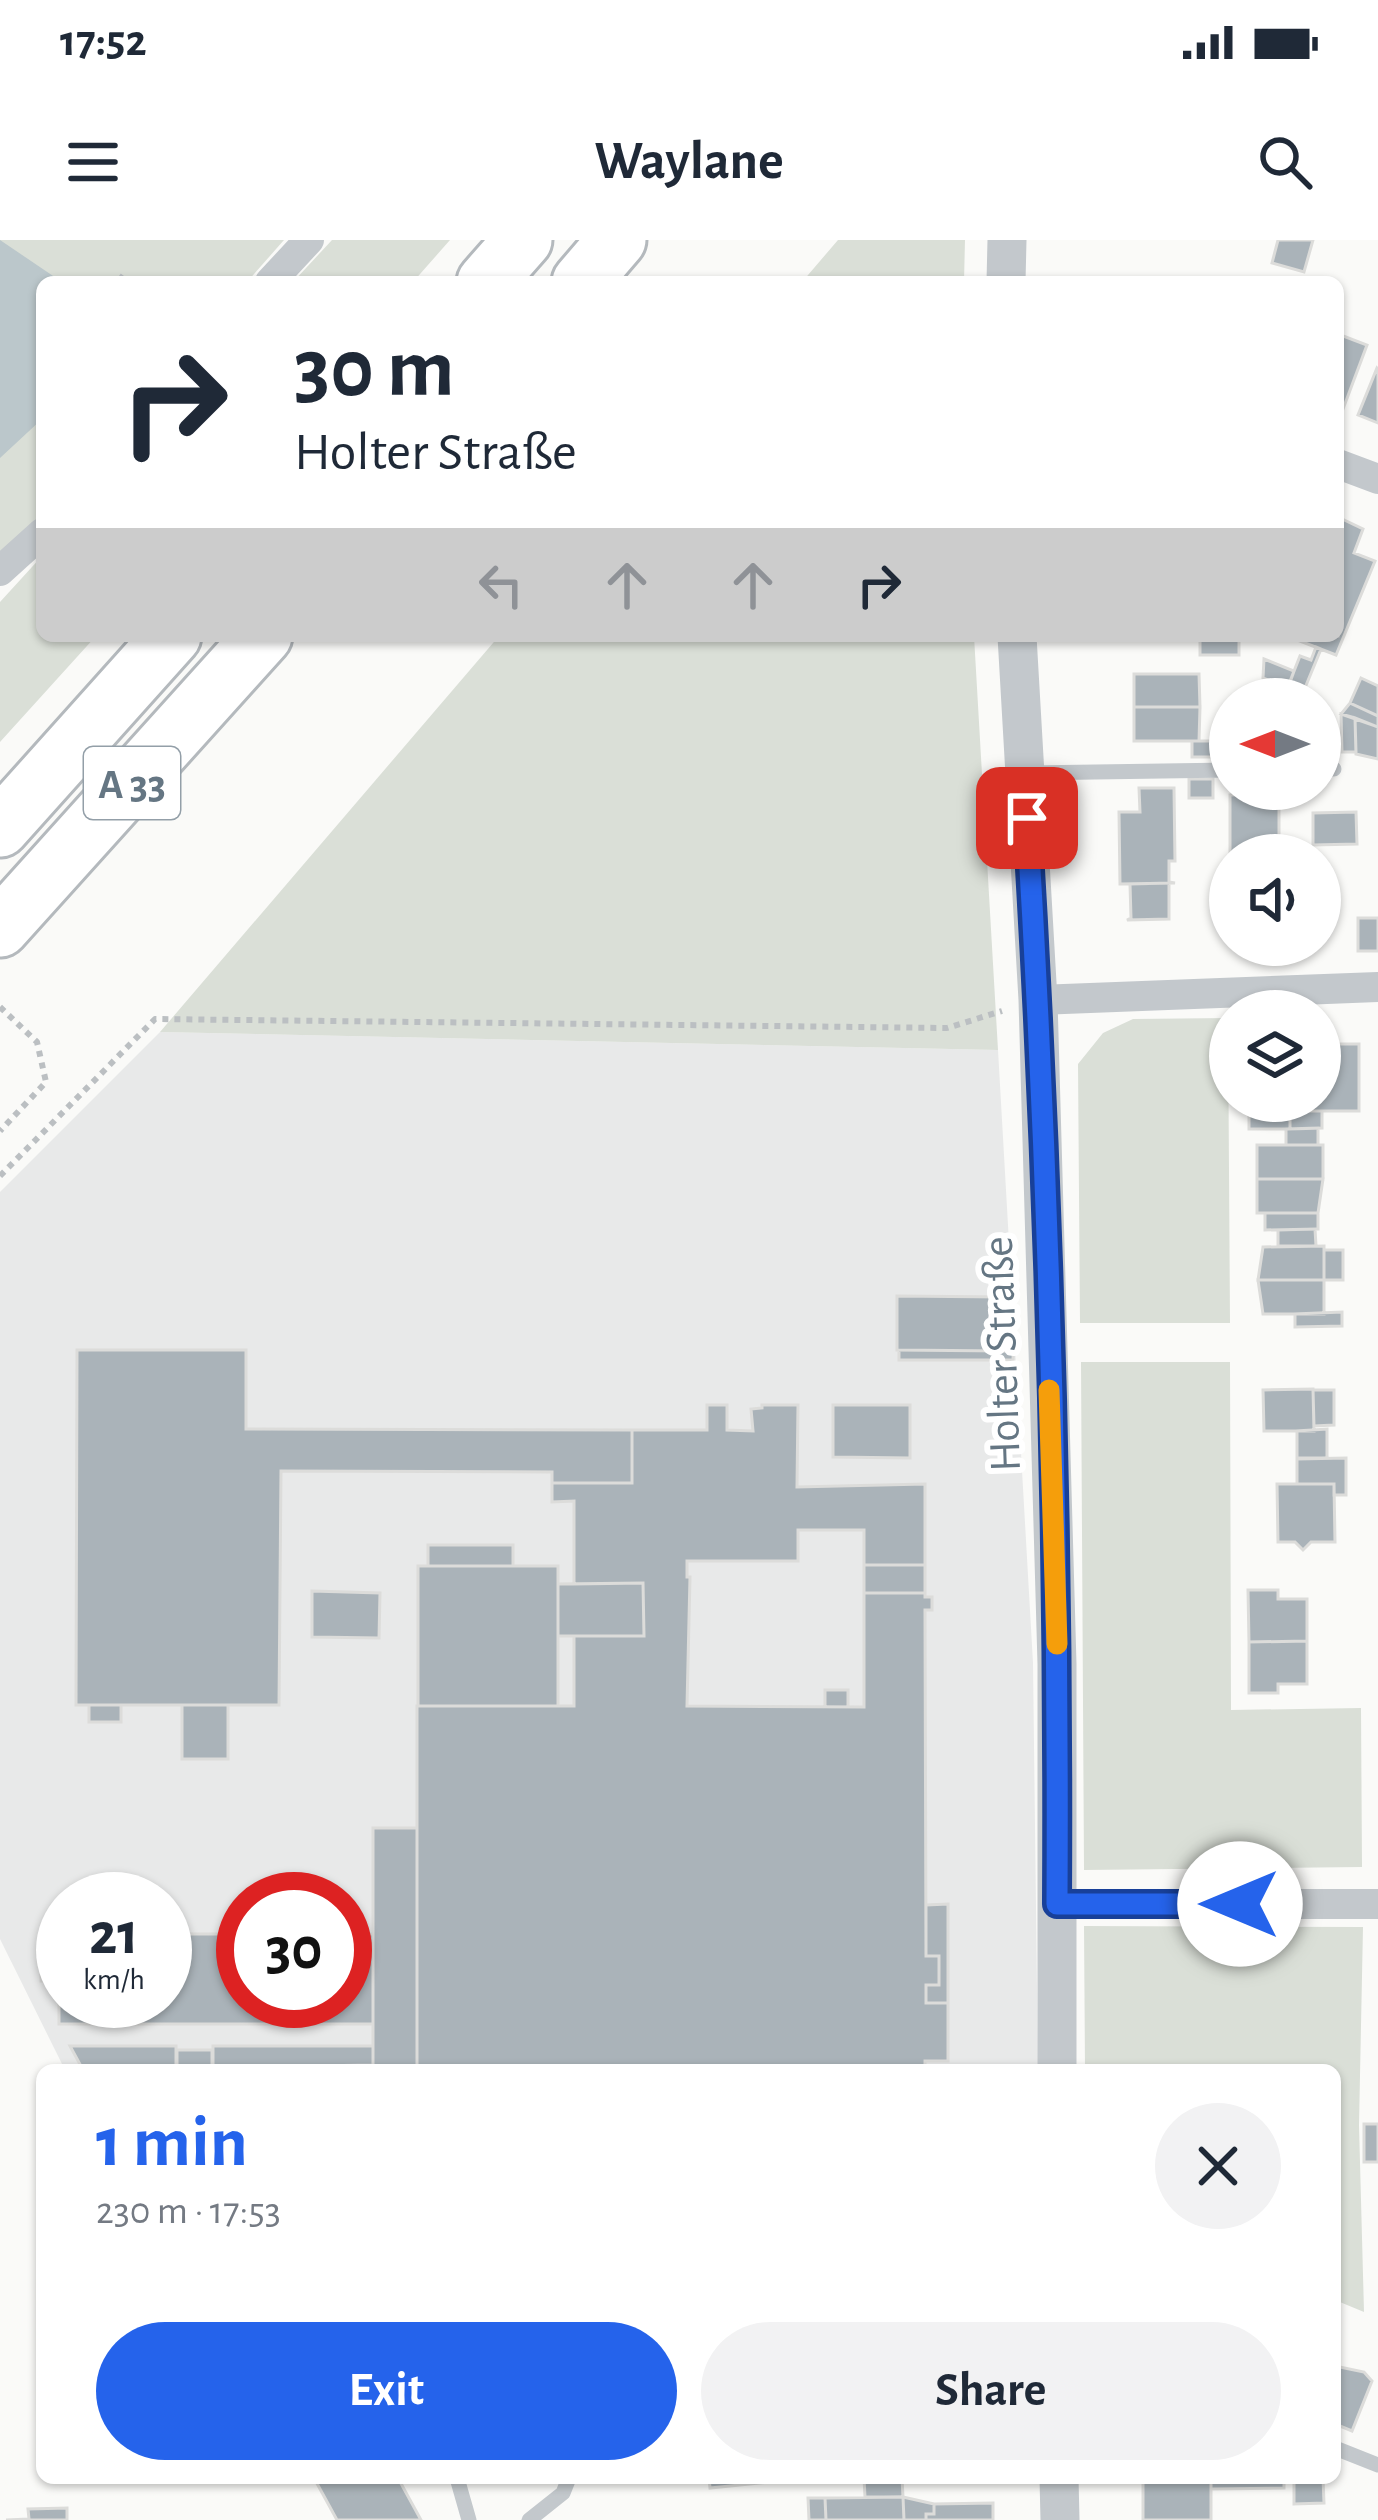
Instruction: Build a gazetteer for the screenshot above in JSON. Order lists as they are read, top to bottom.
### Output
{
  "streets": {
    "highway": ["A 33"],
    "street": ["Holter Straße"]
  },
  "north": "left",
  "page": {
    "status": "17:52",
    "header": "Waylane",
    "turn": ["30 m", "Holter Straße"],
    "speed": "21 km/h",
    "limit": "30",
    "heading": ["1 min", "230 m · 17:53"],
    "buttons": ["Exit", "Share"]
  }
}
